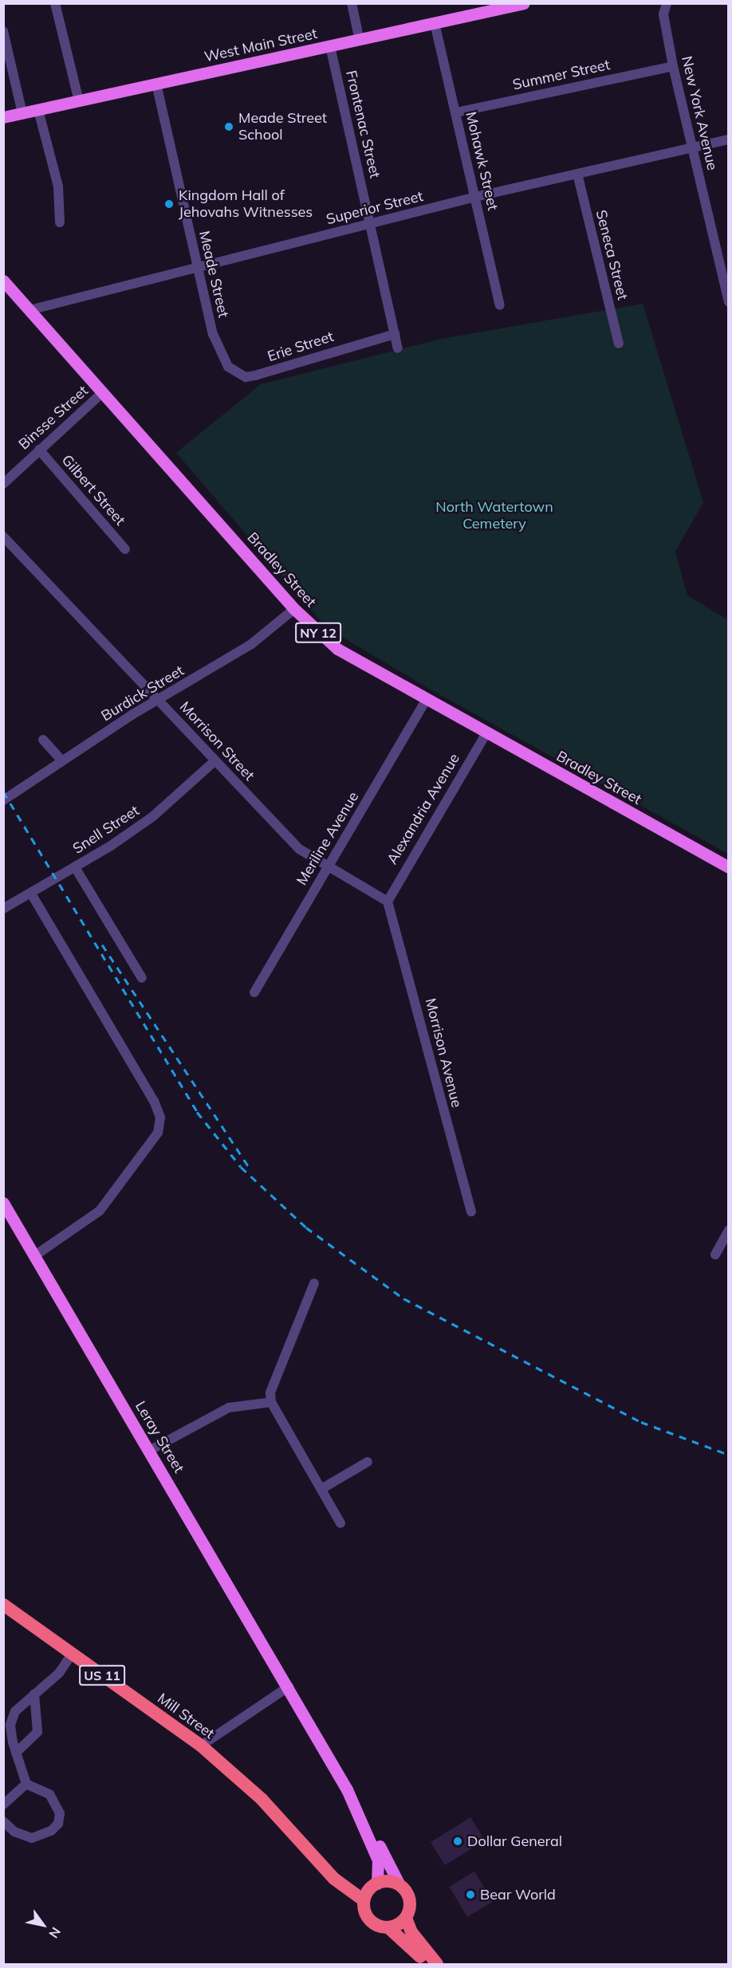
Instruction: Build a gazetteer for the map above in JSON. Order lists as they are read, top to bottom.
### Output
{
  "streets": {
    "highway": ["US 11", "Mill Street"],
    "main road": [
      "West Main Street",
      "Bradley Street",
      "NY 12",
      "Leray Street"
    ],
    "street": [
      "Summer Street",
      "New York Avenue",
      "Frontenac Street",
      "Mohawk Street",
      "Superior Street",
      "Seneca Street",
      "Meade Street",
      "Erie Street",
      "Binsse Street",
      "Gilbert Street",
      "Burdick Street",
      "Morrison Street",
      "Alexandria Avenue",
      "Snell Street",
      "Meriline Avenue",
      "Morrison Avenue"
    ]
  },
  "crossings": [
    ["West Main Street", "Frontenac Street"],
    ["West Main Street", "Mohawk Street"],
    ["West Main Street", "Meade Street"],
    ["Summer Street", "New York Avenue"],
    ["Summer Street", "Mohawk Street"],
    ["New York Avenue", "Superior Street"],
    ["Frontenac Street", "Superior Street"],
    ["Frontenac Street", "Erie Street"],
    ["Mohawk Street", "Superior Street"],
    ["Superior Street", "Seneca Street"],
    ["Superior Street", "Meade Street"],
    ["Superior Street", "Bradley Street"],
    ["Meade Street", "Erie Street"],
    ["Binsse Street", "Gilbert Street"],
    ["Binsse Street", "Bradley Street"],
    ["Bradley Street", "Burdick Street"],
    ["Bradley Street", "Alexandria Avenue"],
    ["Bradley Street", "Meriline Avenue"],
    ["Burdick Street", "Morrison Street"],
    ["Morrison Street", "Alexandria Avenue"],
    ["Morrison Street", "Snell Street"],
    ["Morrison Street", "Meriline Avenue"],
    ["Morrison Street", "Morrison Avenue"],
    ["Alexandria Avenue", "Morrison Avenue"]
  ],
  "parks": ["North Watertown Cemetery"],
  "places": [
    "Meade Street School",
    "Kingdom Hall of Jehovahs Witnesses",
    "Dollar General",
    "Bear World"
  ],
  "north": "bottom right"
}
